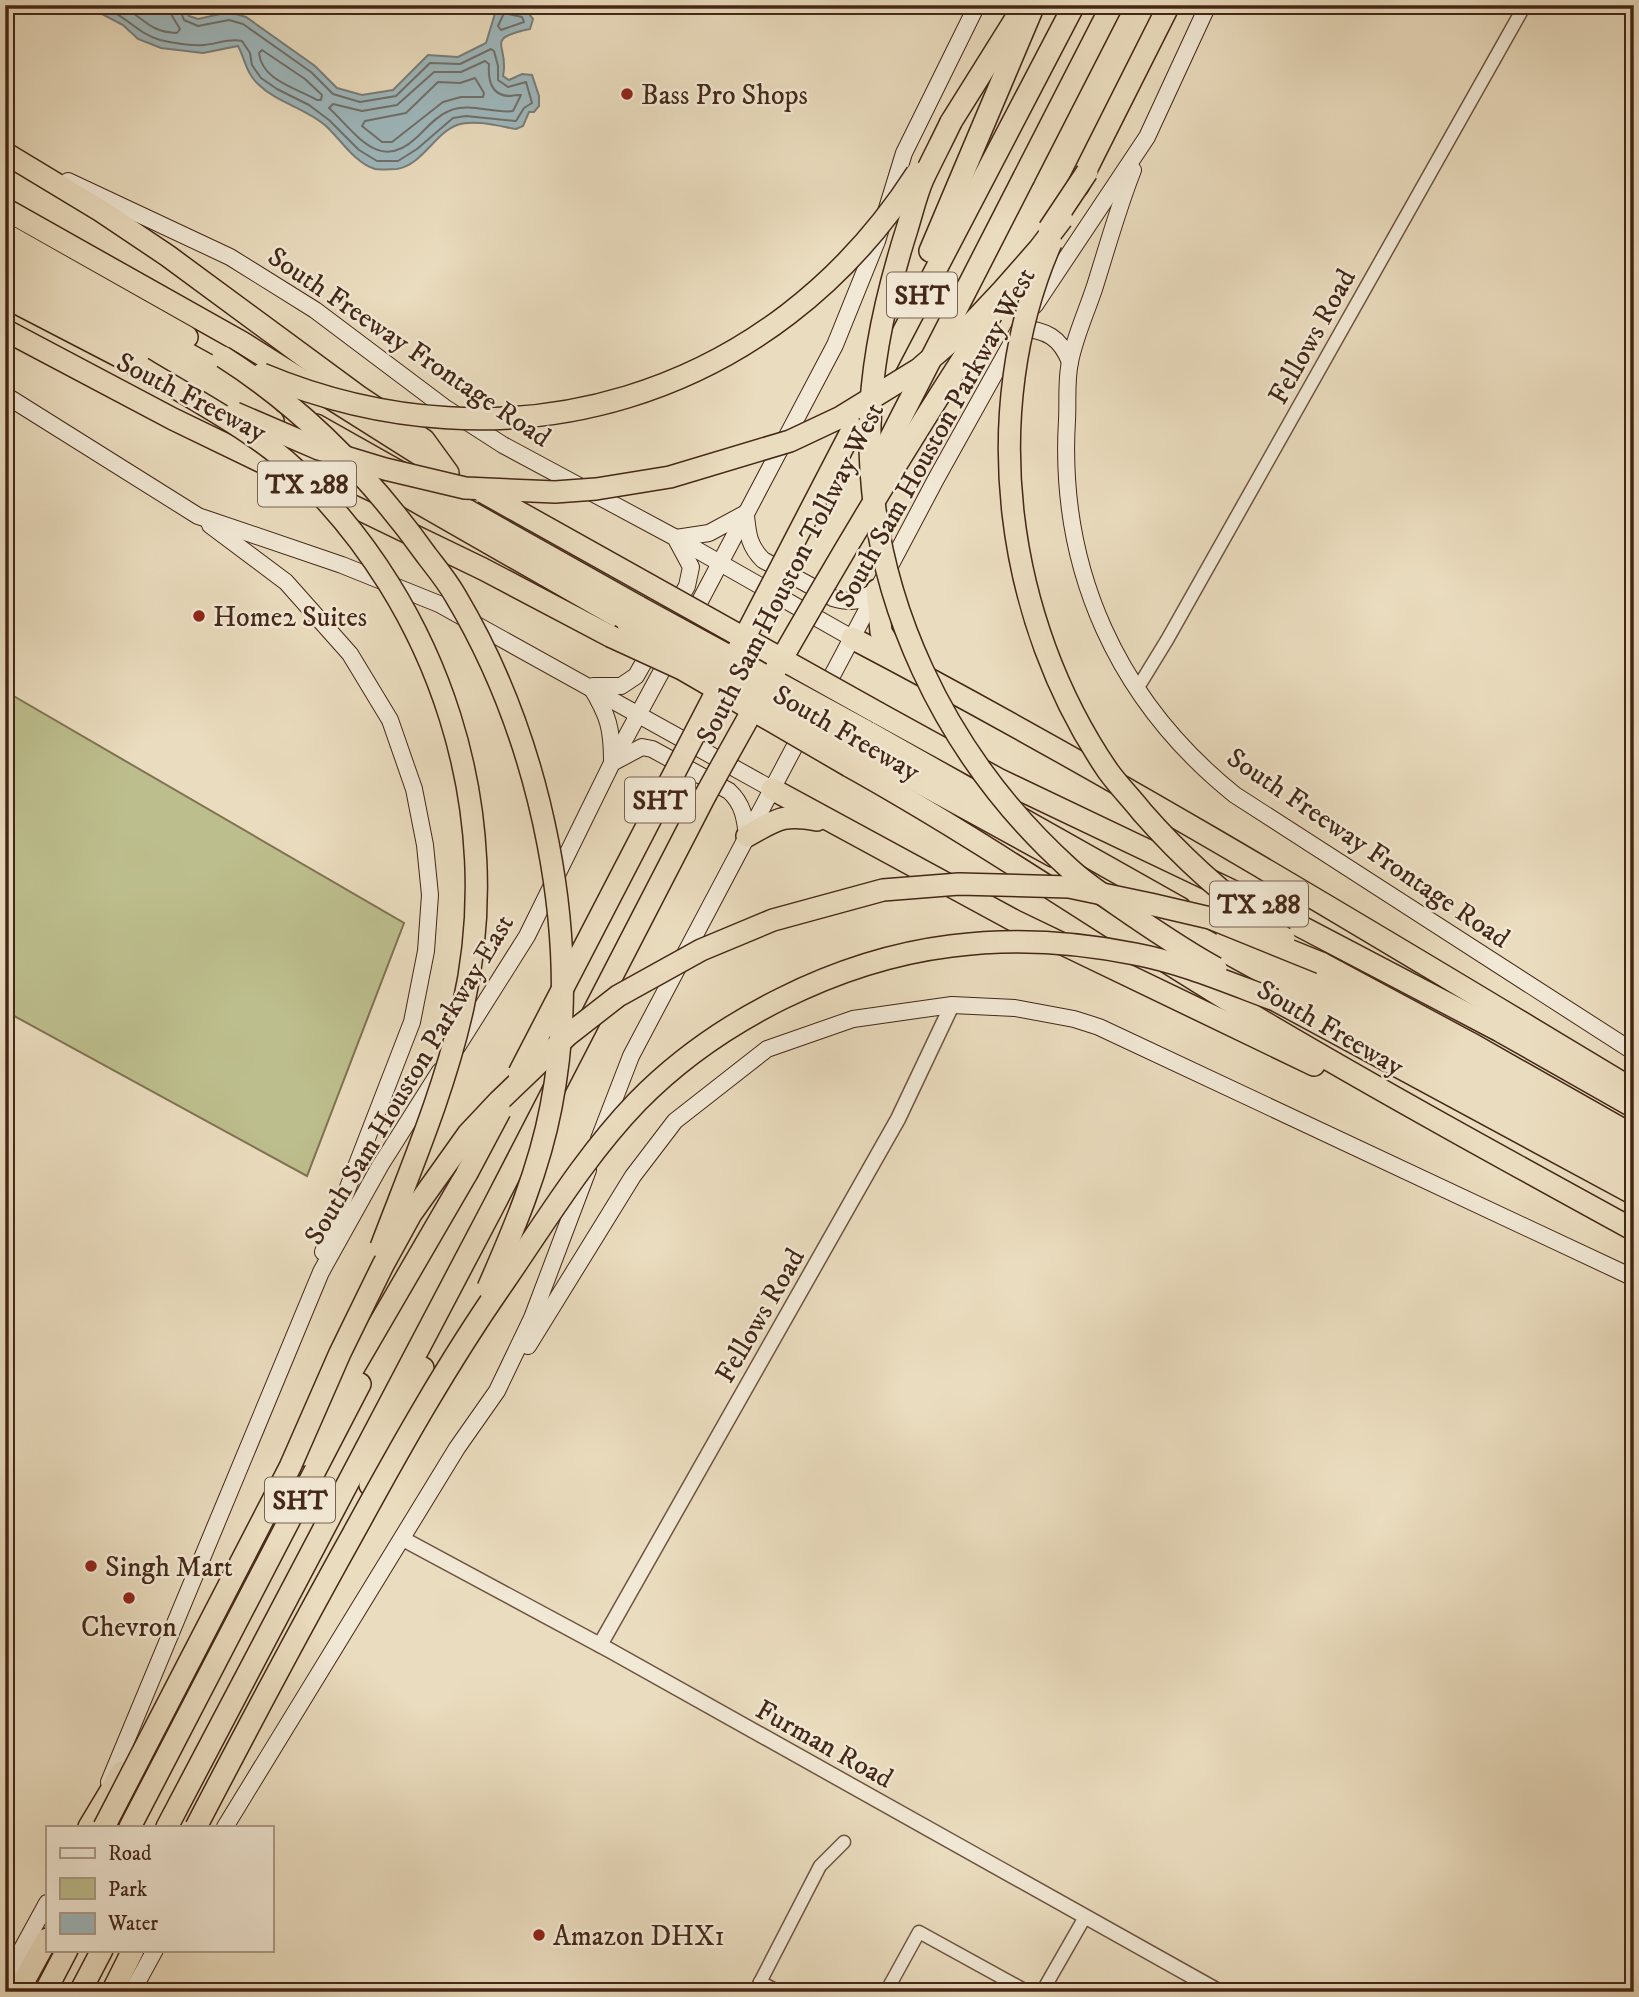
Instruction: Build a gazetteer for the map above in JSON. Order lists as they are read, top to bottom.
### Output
{
  "streets": {
    "highway": [
      "SHT",
      "South Freeway",
      "TX 288",
      "South Sam Houston Tollway West"
    ],
    "main road": ["South Freeway Frontage Road", "South Sam Houston Parkway West", "South Sam Houston Parkway East"],
    "street": ["Fellows Road", "Furman Road"]
  },
  "crossings": [
    ["SHT", "South Sam Houston Tollway West"],
    ["Fellows Road", "South Freeway Frontage Road"],
    ["Fellows Road", "Furman Road"],
    ["South Freeway Frontage Road", "South Sam Houston Parkway West"],
    ["South Freeway Frontage Road", "South Sam Houston Parkway East"]
  ],
  "places": [
    "Bass Pro Shops",
    "Home2 Suites",
    "Singh Mart",
    "Chevron",
    "Amazon DHX1"
  ],
  "legend": ["Road", "Park", "Water"]
}
